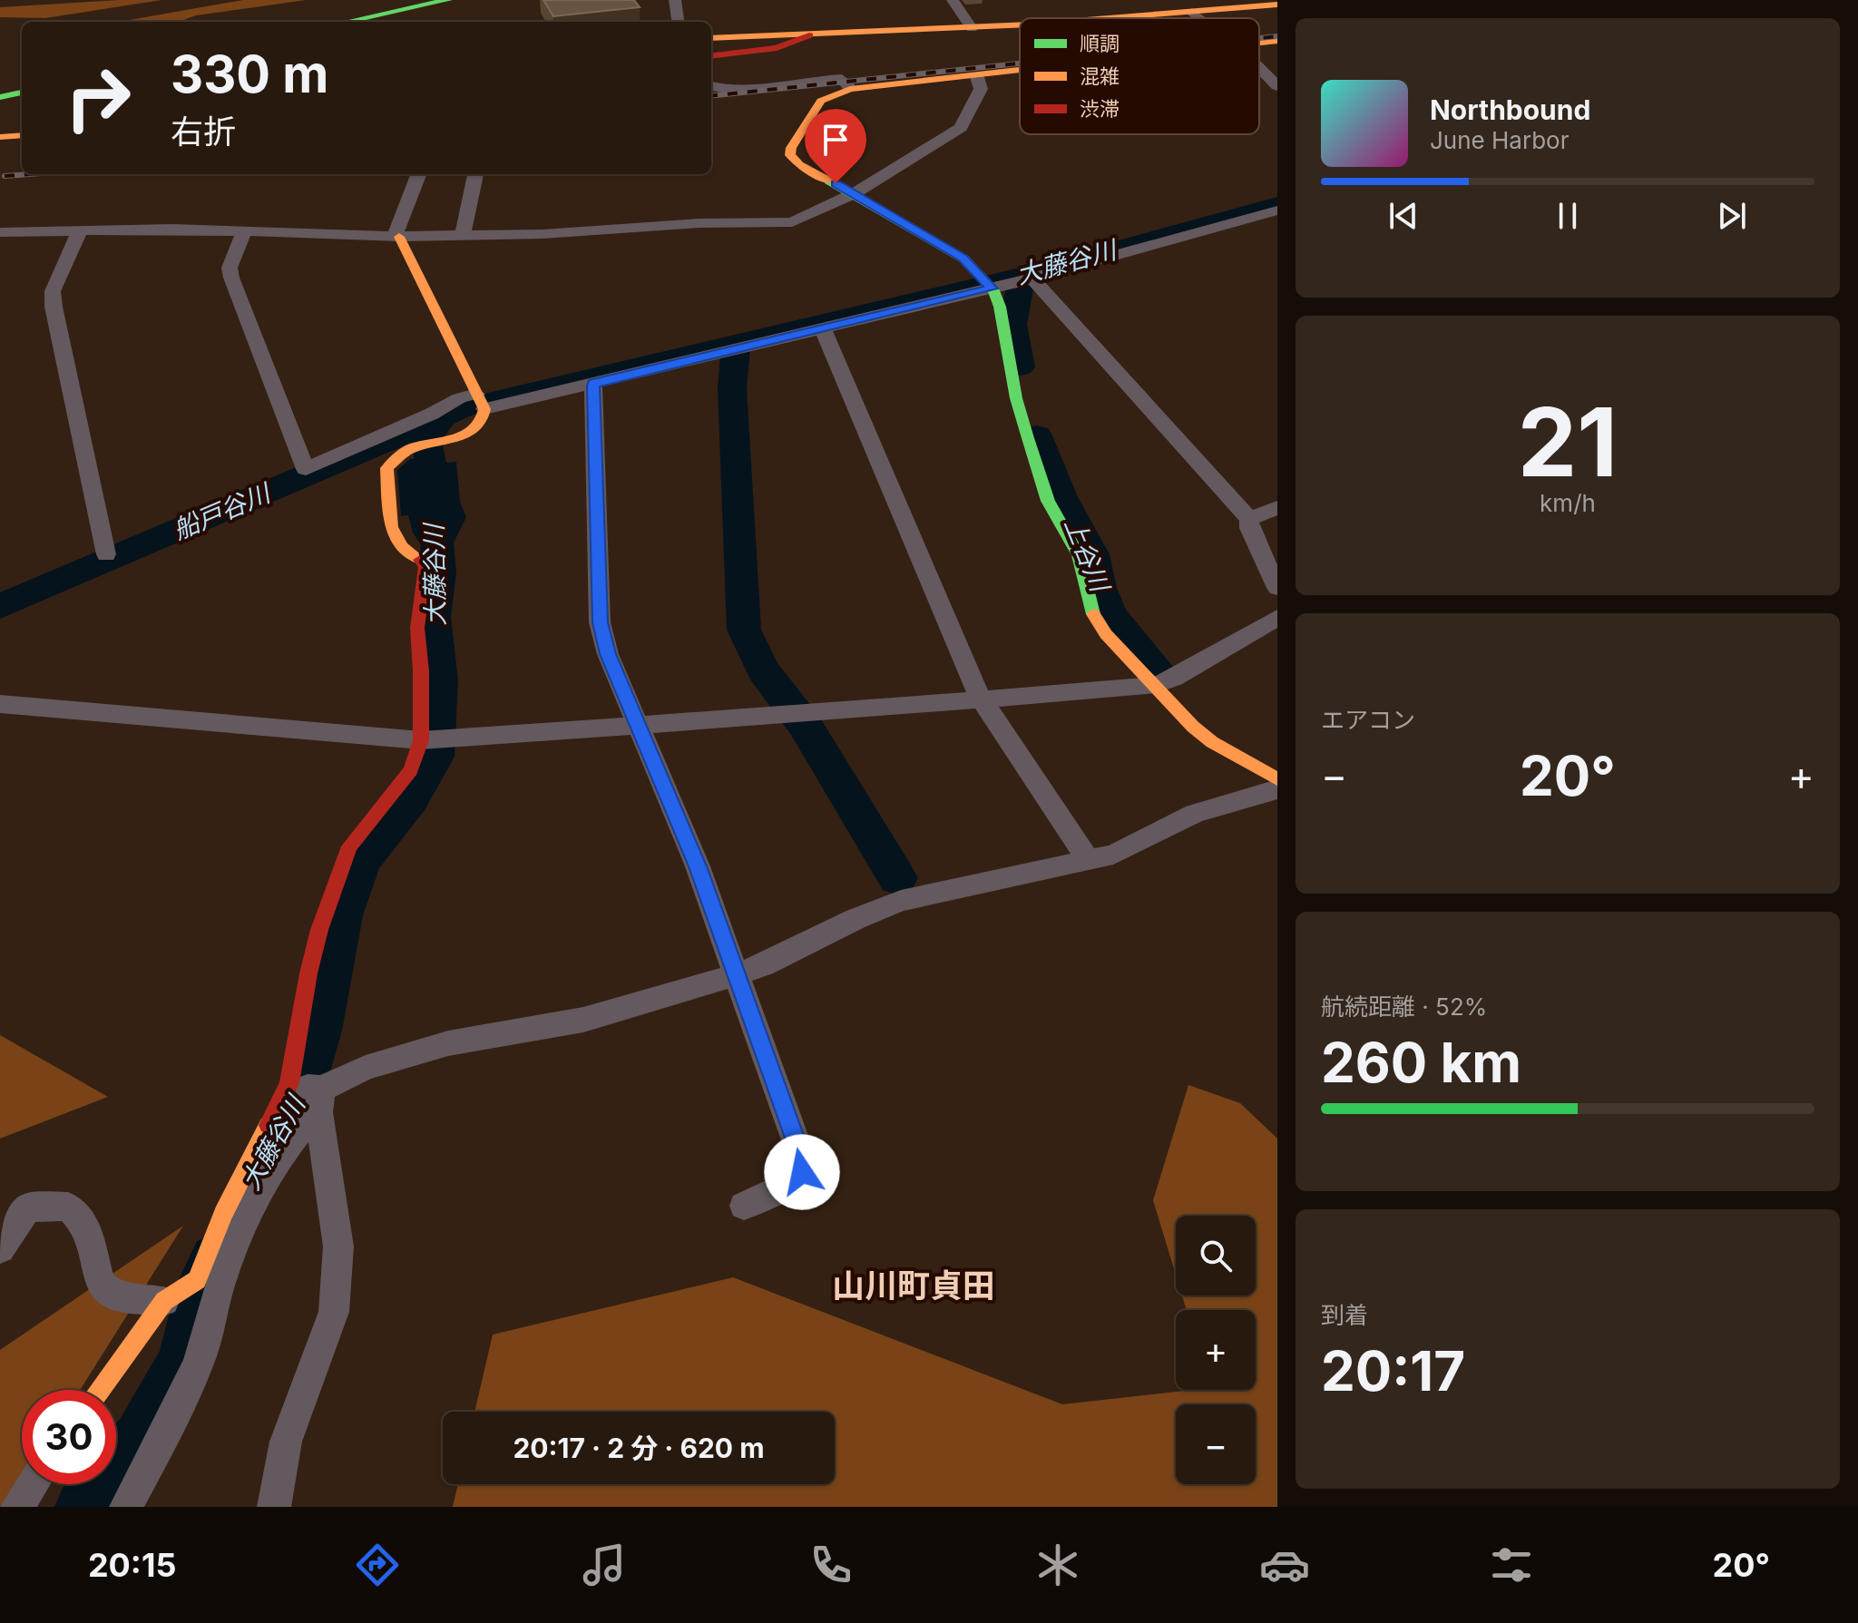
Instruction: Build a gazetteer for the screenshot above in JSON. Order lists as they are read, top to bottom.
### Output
{
  "districts": ["山川町貞田"],
  "water": ["大藤谷川", "船戸谷川", "上谷川"],
  "legend": ["順調", "混雑", "渋滞"],
  "page": {
    "turn": ["330 m", "右折"],
    "song": ["Northbound", "June Harbor"],
    "tile": [
      ["21", "km/h"],
      "エアコン",
      ["航続距離 · 52%", "260 km"],
      ["到着", "20:17"]
    ],
    "heat": ["−", "20°", "+"],
    "map_buttons": ["+", "−"],
    "limit": "30",
    "trip": "20:17 · 2 分 · 620 m",
    "tabs": ["20:15", "20°"]
  }
}
